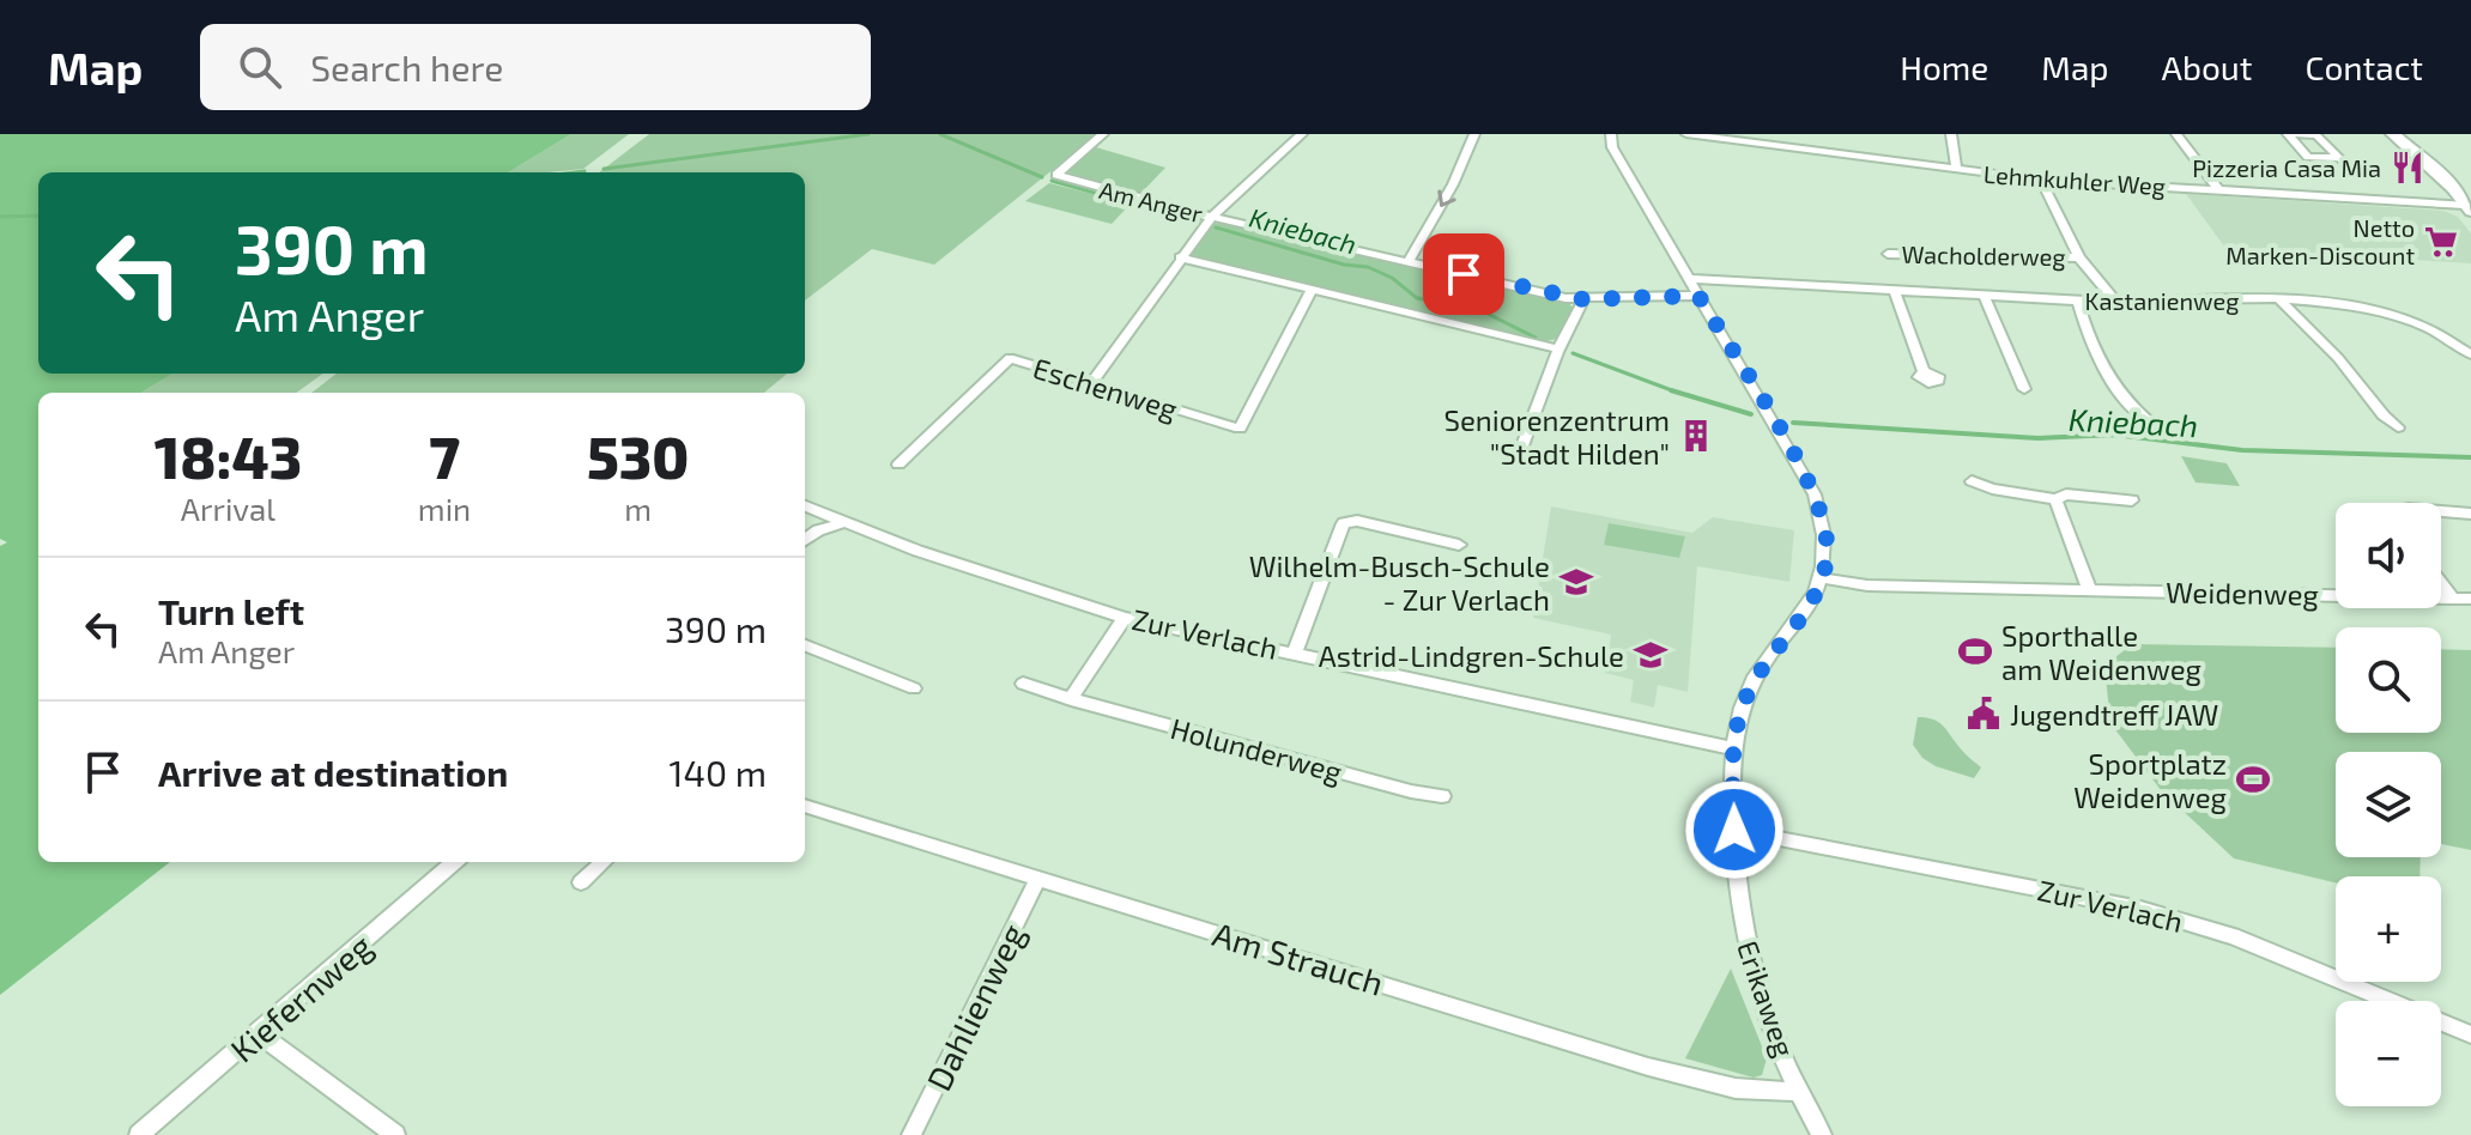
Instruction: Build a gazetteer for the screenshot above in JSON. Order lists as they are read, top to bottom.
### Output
{
  "streets": {
    "street": [
      "Lehmkuhler Weg",
      "Am Anger",
      "Wacholderweg",
      "Kastanienweg",
      "Eschenweg",
      "Weidenweg",
      "Zur Verlach",
      "Holunderweg",
      "Am Strauch",
      "Kiefernweg",
      "Erikaweg",
      "Dahlienweg"
    ]
  },
  "crossings": [
    ["Am Anger", "Eschenweg"],
    ["Weidenweg", "Erikaweg"],
    ["Zur Verlach", "Erikaweg"],
    ["Am Strauch", "Erikaweg"],
    ["Am Strauch", "Dahlienweg"]
  ],
  "water": ["Kniebach"],
  "places": {
    "restaurant": ["Pizzeria Casa Mia"],
    "supermarket": ["Netto Marken-Discount"],
    "building": ["Seniorenzentrum \"Stadt Hilden\""],
    "school or university": ["Wilhelm-Busch-Schule - Zur Verlach", "Astrid-Lindgren-Schule"],
    "sports": ["Sporthalle am Weidenweg", "Sportplatz Weidenweg"],
    "public building": ["Jugendtreff JAW"]
  },
  "page": {
    "header": "Map",
    "search": "Search here",
    "nav": [
      "Home",
      "Map",
      "About",
      "Contact"
    ],
    "turn": ["390 m", "Am Anger"],
    "eta": [
      "18:43",
      "Arrival",
      "7",
      "min",
      "530",
      "m"
    ],
    "map_buttons": ["+", "−"],
    "list": [
      {
        "name": "Turn left",
        "note": "Am Anger",
        "value": "390 m"
      },
      {
        "name": "Arrive at destination",
        "value": "140 m"
      }
    ]
  }
}
